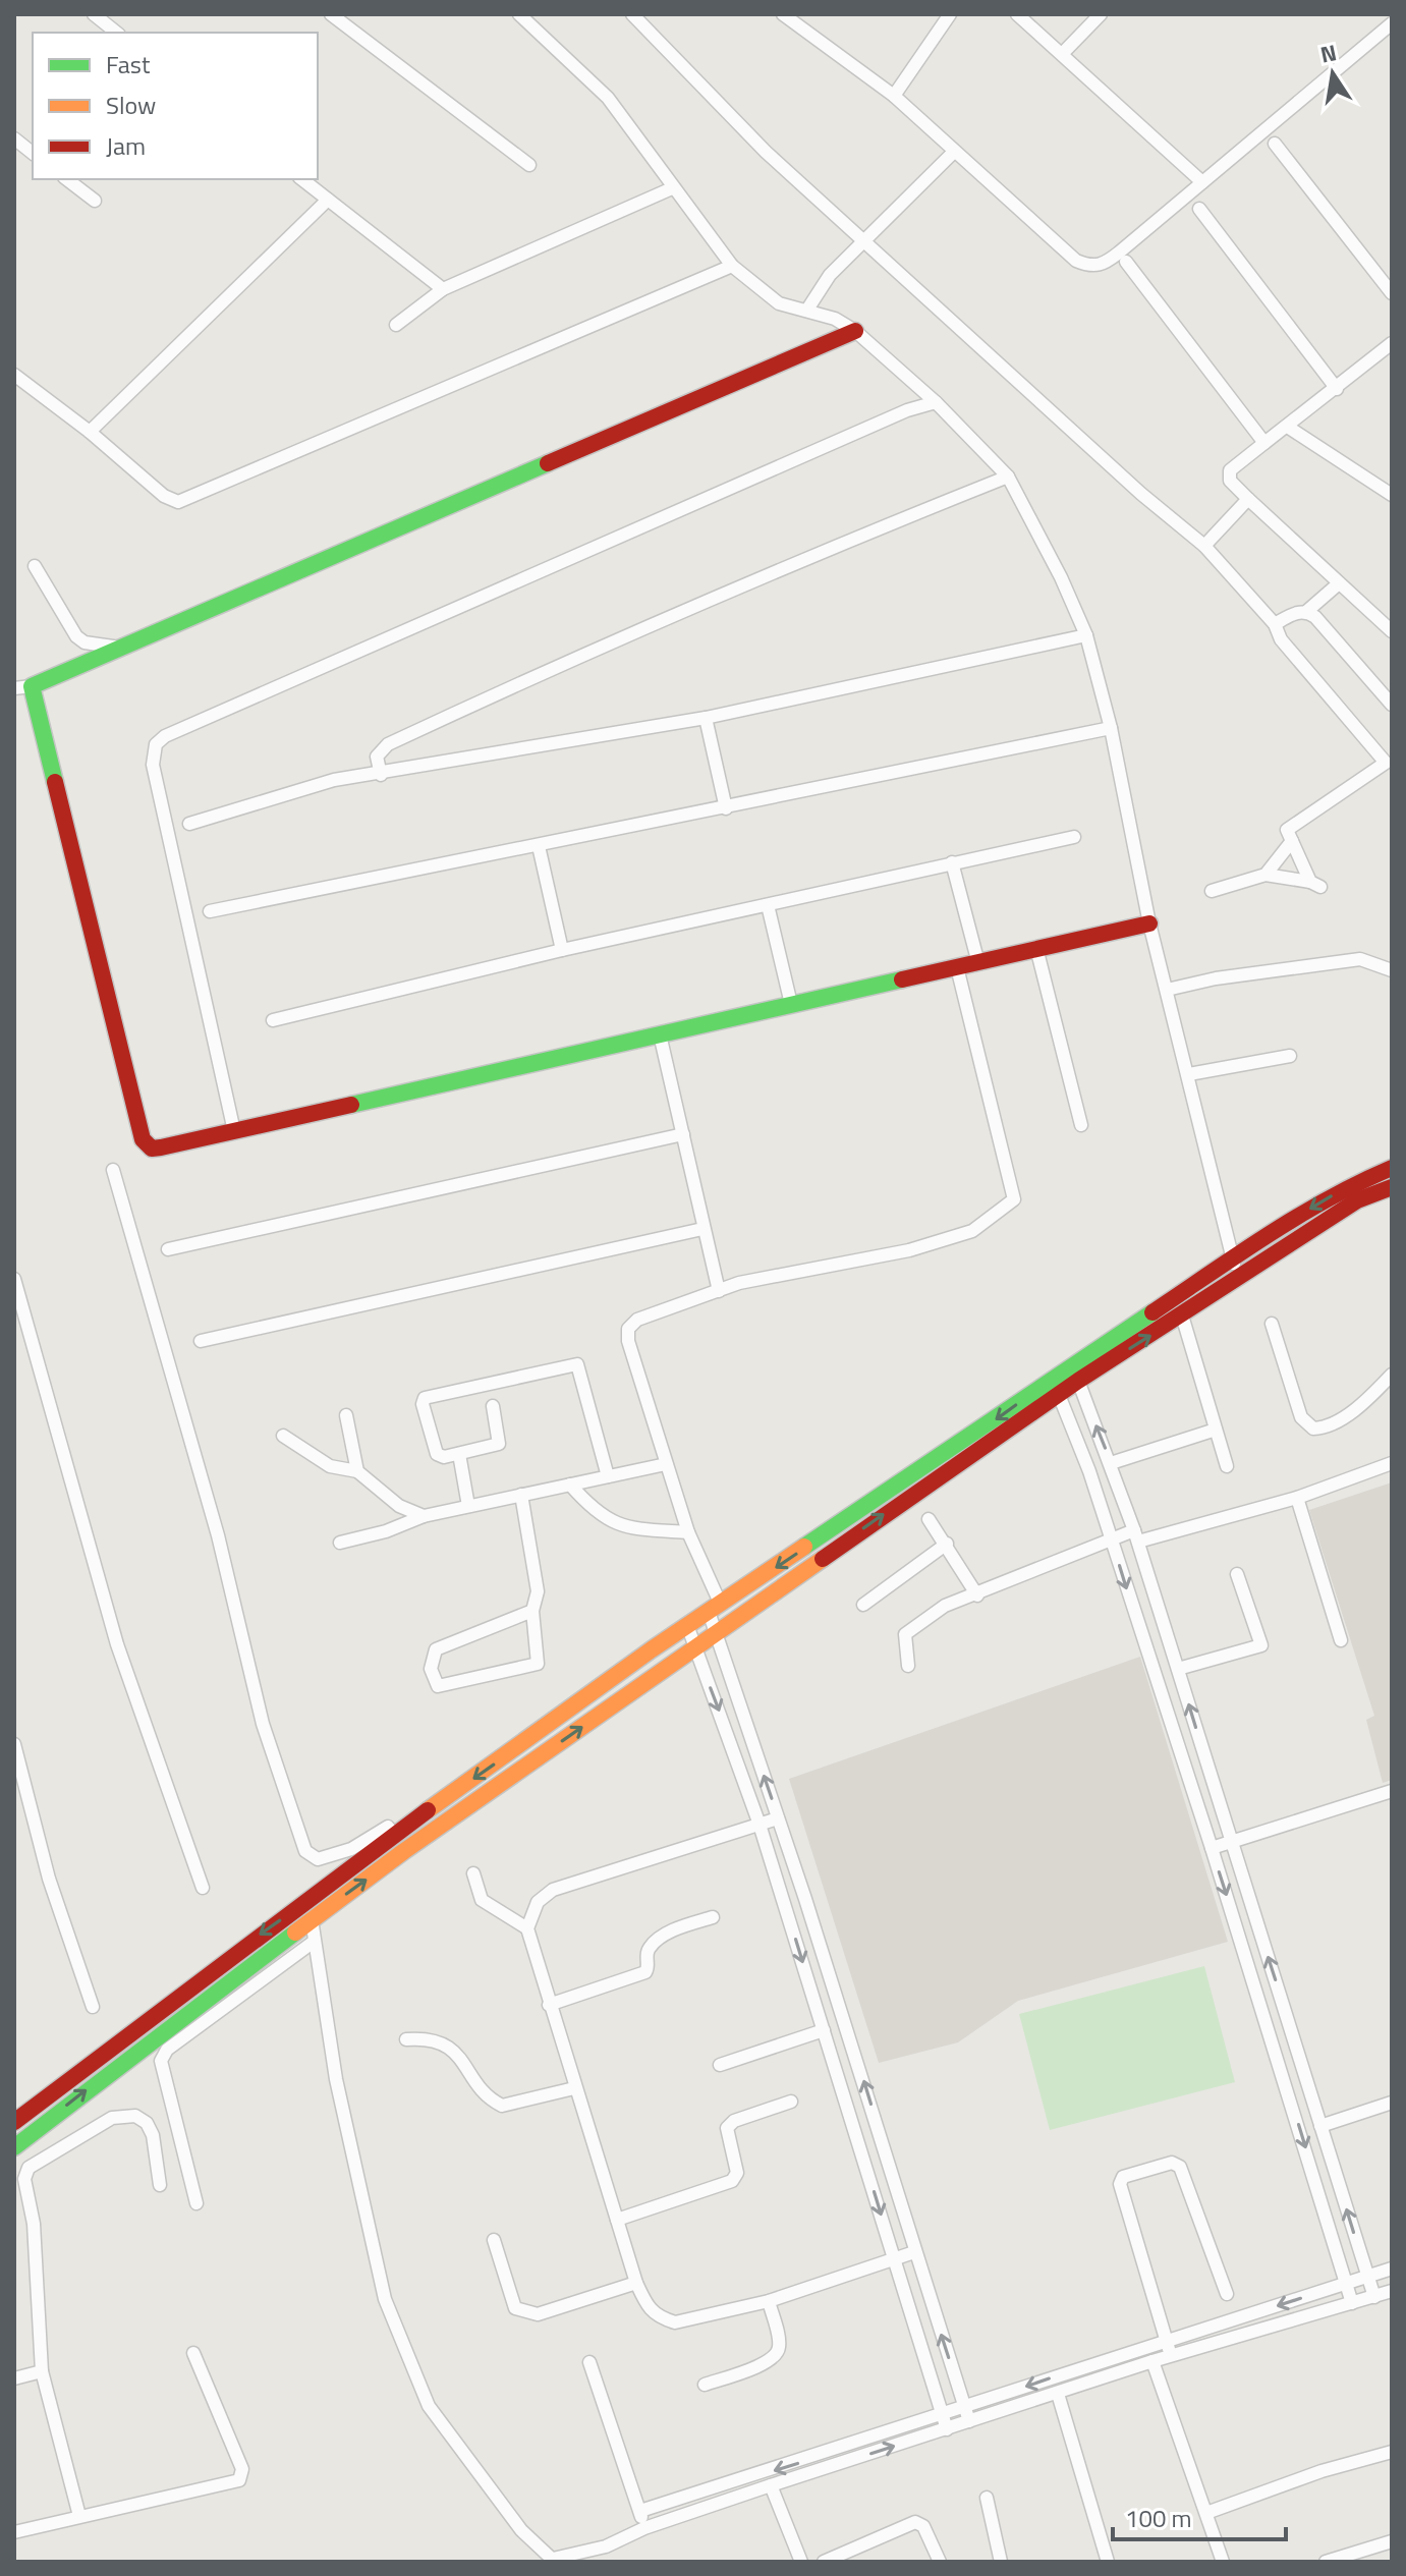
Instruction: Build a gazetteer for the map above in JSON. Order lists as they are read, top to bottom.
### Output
{
  "legend": ["Fast", "Slow", "Jam"],
  "scale_bar": "100 m",
  "north": "top"
}
